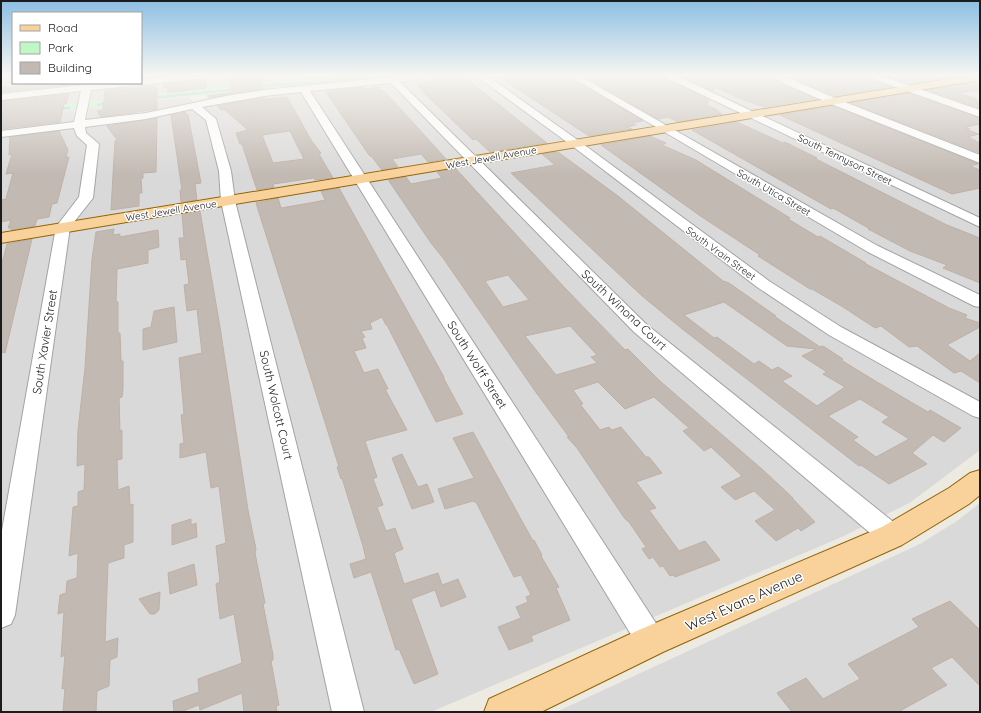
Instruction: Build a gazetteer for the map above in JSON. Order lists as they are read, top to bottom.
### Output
{
  "streets": {
    "main road": ["West Jewell Avenue", "West Evans Avenue"],
    "street": [
      "South Tennyson Street",
      "South Utica Street",
      "South Vrain Street",
      "South Winona Court",
      "South Xavier Street",
      "South Wolff Street",
      "South Wolcott Court"
    ]
  },
  "crossings": [
    ["West Jewell Avenue", "South Tennyson Street"],
    ["West Jewell Avenue", "South Utica Street"],
    ["West Jewell Avenue", "South Vrain Street"],
    ["West Jewell Avenue", "South Winona Court"],
    ["West Jewell Avenue", "South Xavier Street"],
    ["West Jewell Avenue", "South Wolff Street"],
    ["West Jewell Avenue", "South Wolcott Court"],
    ["South Winona Court", "West Evans Avenue"],
    ["South Wolff Street", "West Evans Avenue"]
  ],
  "legend": ["Road", "Park", "Building"]
}
